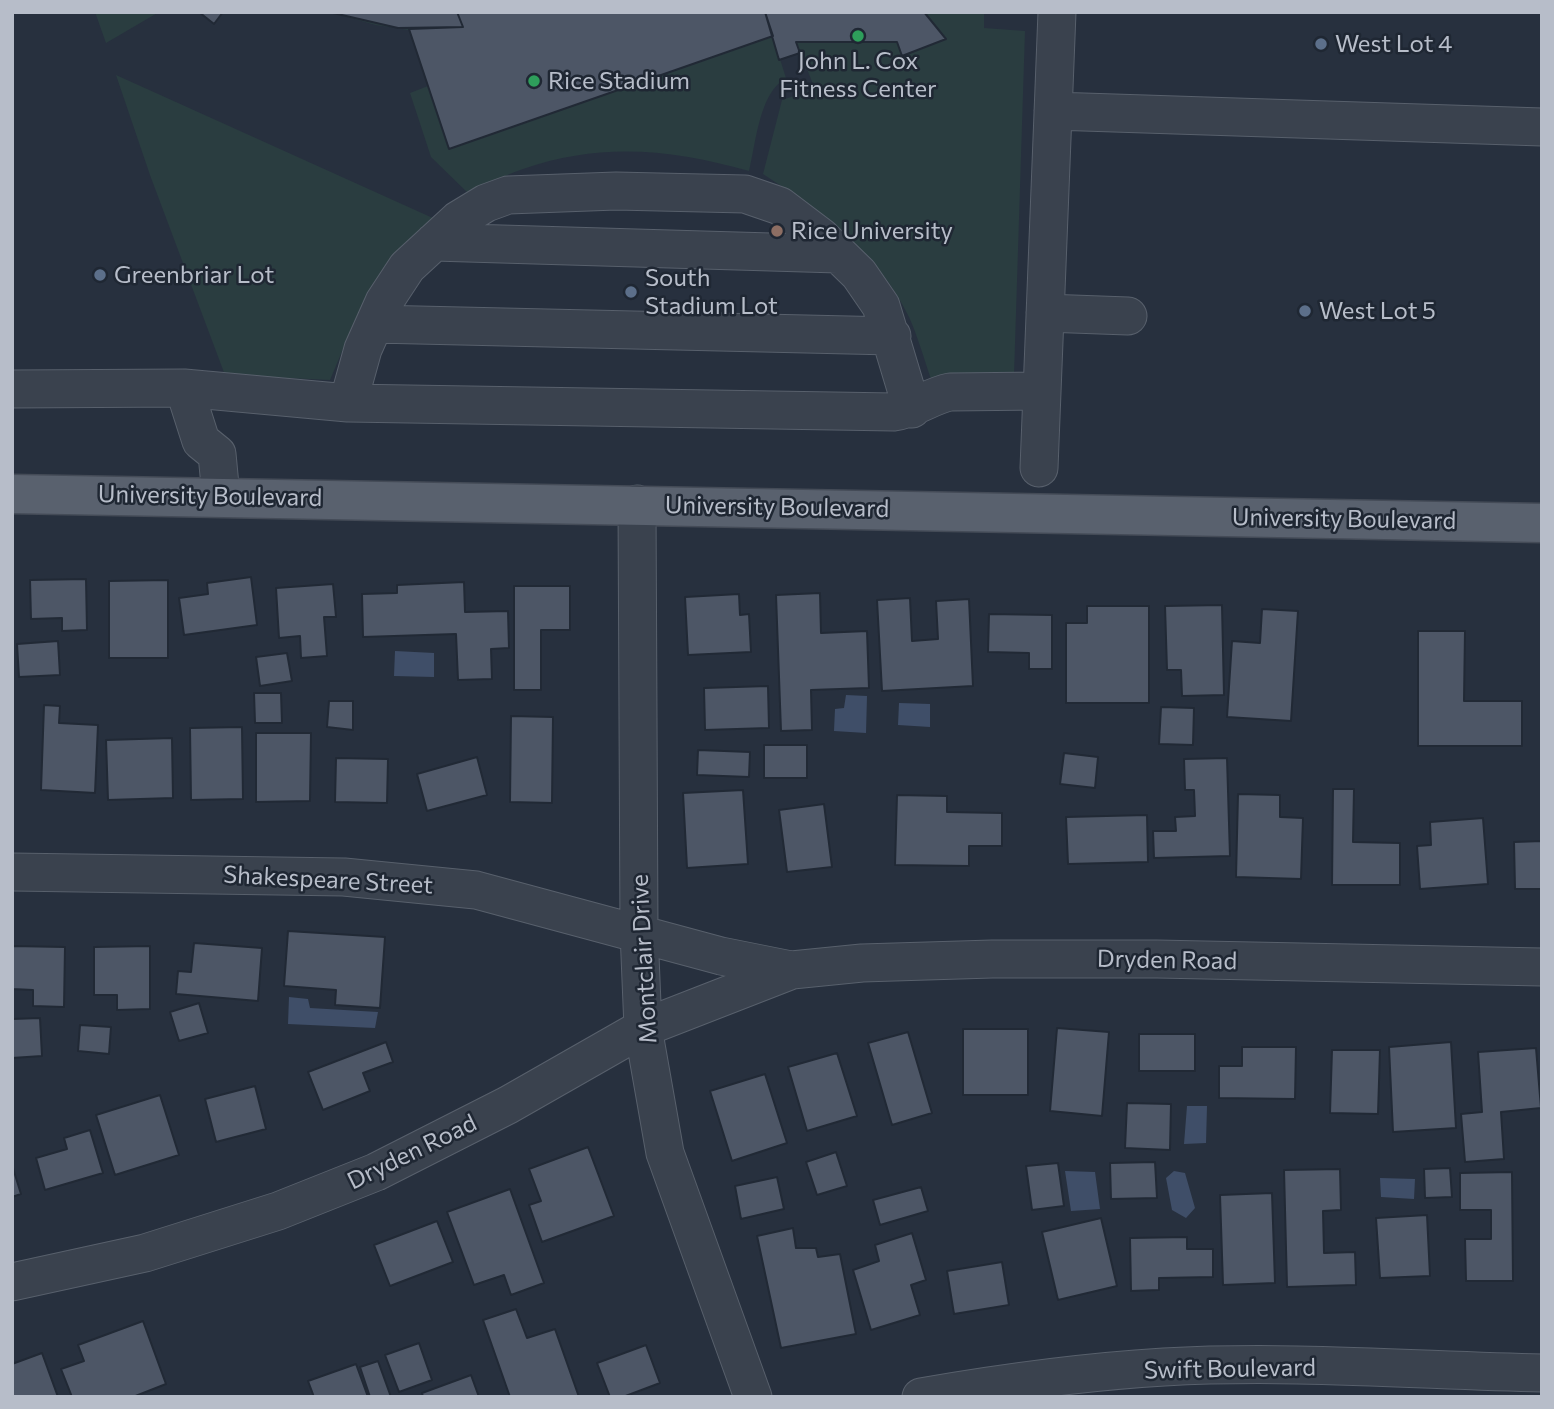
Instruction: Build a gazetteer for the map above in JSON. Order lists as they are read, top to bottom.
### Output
{
  "streets": {
    "main road": ["University Boulevard"],
    "street": [
      "Shakespeare Street",
      "Montclair Drive",
      "Dryden Road",
      "Swift Boulevard"
    ]
  },
  "crossings": [
    ["University Boulevard", "Montclair Drive"],
    ["Shakespeare Street", "Montclair Drive"],
    ["Shakespeare Street", "Dryden Road"],
    ["Montclair Drive", "Dryden Road"]
  ],
  "places": [
    "John L. Cox Fitness Center",
    "West Lot 4",
    "Rice Stadium",
    "Rice University",
    "Greenbriar Lot",
    "South Stadium Lot",
    "West Lot 5"
  ]
}
